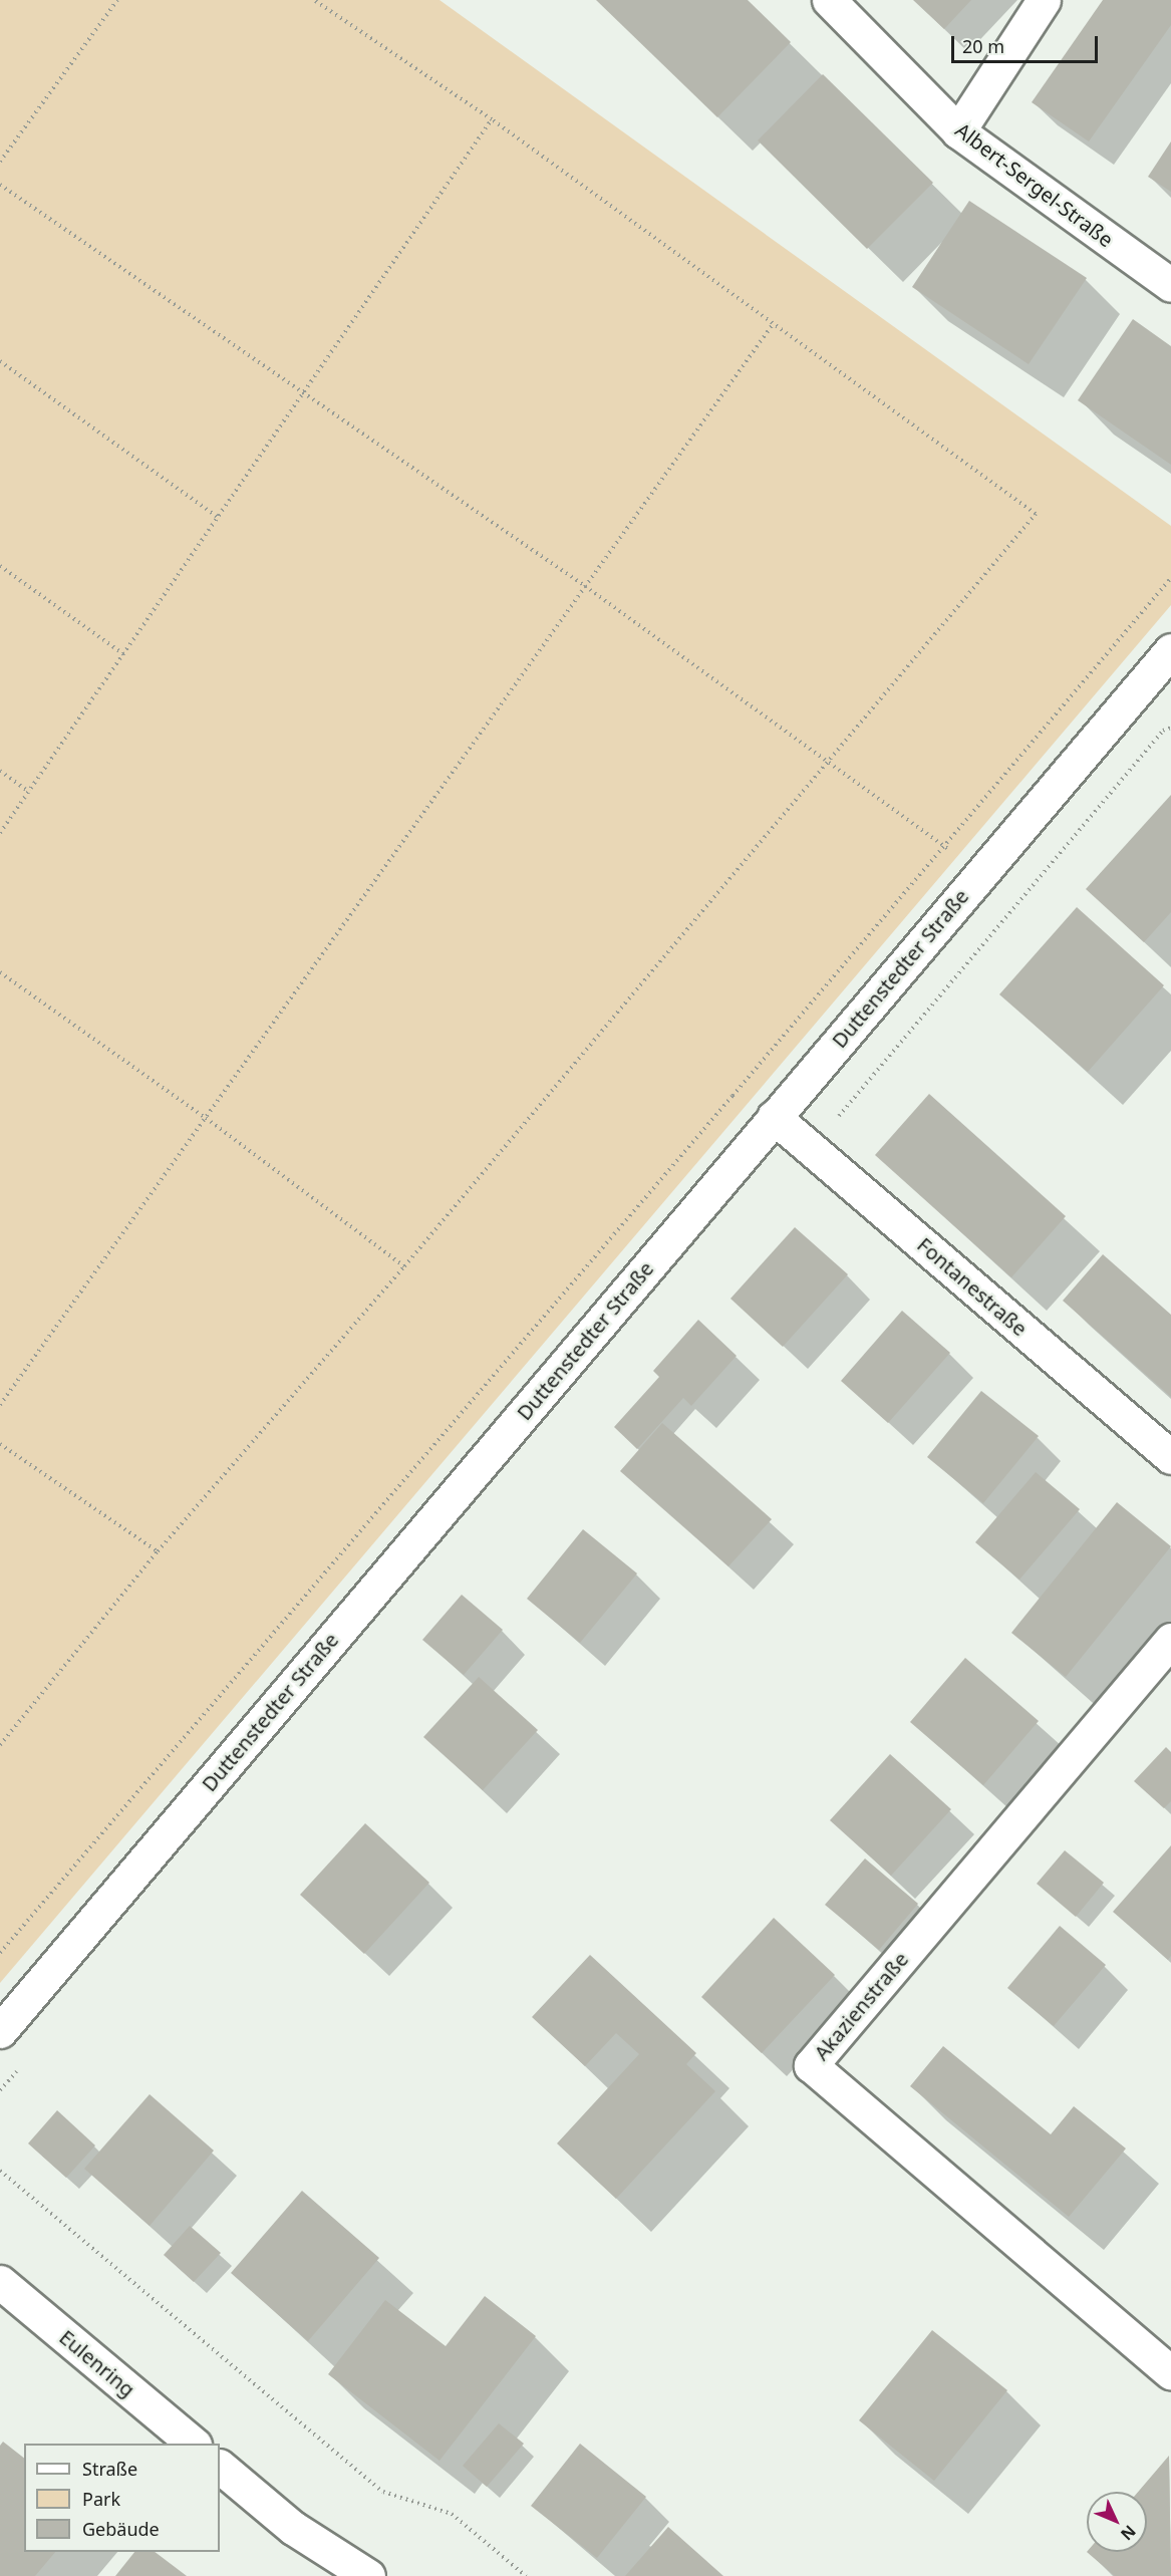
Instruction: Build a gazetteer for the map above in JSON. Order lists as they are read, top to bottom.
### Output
{
  "streets": {
    "street": [
      "Albert-Sergel-Straße",
      "Duttenstedter Straße",
      "Fontanestraße",
      "Akazienstraße",
      "Eulenring"
    ]
  },
  "crossings": [
    ["Duttenstedter Straße", "Fontanestraße"]
  ],
  "legend": ["Straße", "Park", "Gebäude"],
  "scale_bar": "20 m",
  "north": "bottom right"
}
